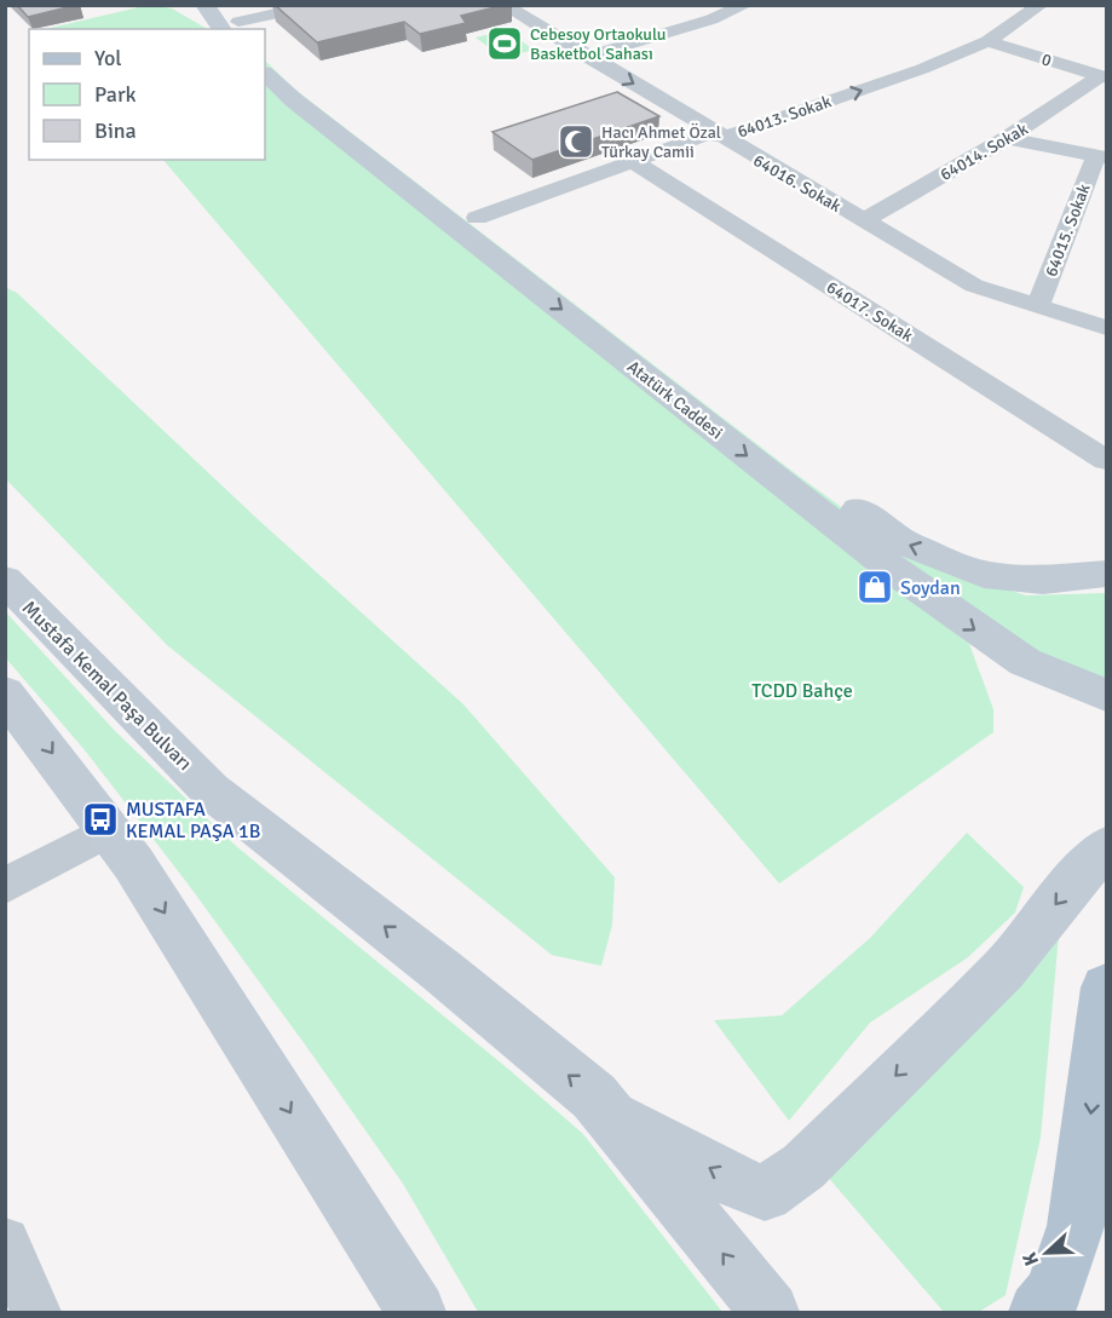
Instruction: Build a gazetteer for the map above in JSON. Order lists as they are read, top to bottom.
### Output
{
  "streets": {
    "main road": ["Atatürk Caddesi", "Mustafa Kemal Paşa Bulvarı"],
    "street": [
      "0",
      "64013. Sokak",
      "64014. Sokak",
      "64016. Sokak",
      "64015. Sokak",
      "64017. Sokak"
    ]
  },
  "crossings": [
    ["0", "64013. Sokak"],
    ["0", "64014. Sokak"],
    ["64013. Sokak", "64016. Sokak"],
    ["64013. Sokak", "64017. Sokak"],
    ["64013. Sokak", "Atatürk Caddesi"],
    ["64014. Sokak", "64016. Sokak"],
    ["64016. Sokak", "64015. Sokak"]
  ],
  "one_way": ["64013. Sokak"],
  "parks": ["TCDD Bahçe"],
  "places": {
    "sports": ["Cebesoy Ortaokulu Basketbol Sahası"],
    "mosque": ["Hacı Ahmet Özal Türkay Camii"],
    "shop": ["Soydan"],
    "bus stop": ["MUSTAFA KEMAL PAŞA 1B"]
  },
  "legend": ["Yol", "Park", "Bina"],
  "north": "left"
}
